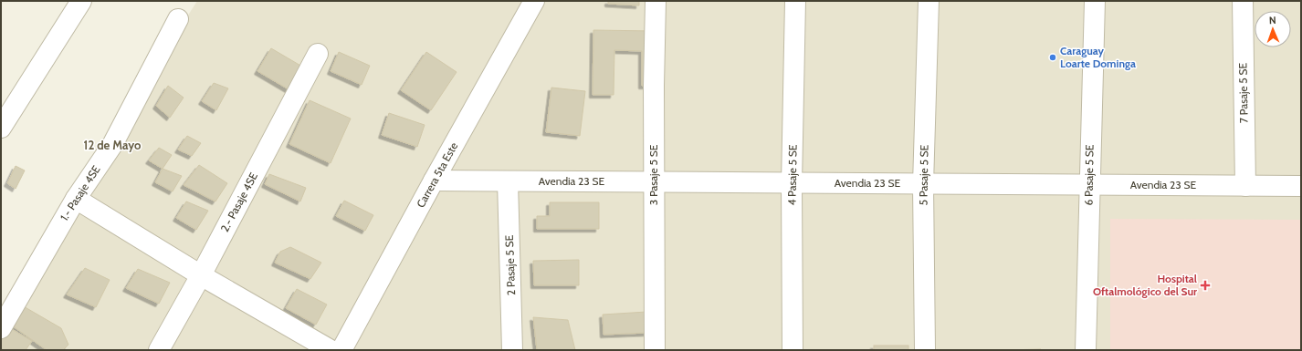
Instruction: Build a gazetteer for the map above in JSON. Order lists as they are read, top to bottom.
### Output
{
  "streets": {
    "street": [
      "7 Pasaje 5 SE",
      "Carrera 5ta Este",
      "3 Pasaje 5 SE",
      "4 Pasaje 5 SE",
      "5 Pasaje 5 SE",
      "6 Pasaje 5 SE",
      "Avendia 23 SE",
      "1.- Pasaje 4SE",
      "2.- Pasaje 4SE",
      "2 Pasaje 5 SE"
    ]
  },
  "crossings": [
    ["7 Pasaje 5 SE", "Avendia 23 SE"],
    ["Carrera 5ta Este", "Avendia 23 SE"],
    ["3 Pasaje 5 SE", "Avendia 23 SE"],
    ["4 Pasaje 5 SE", "Avendia 23 SE"],
    ["5 Pasaje 5 SE", "Avendia 23 SE"],
    ["6 Pasaje 5 SE", "Avendia 23 SE"],
    ["Avendia 23 SE", "2 Pasaje 5 SE"]
  ],
  "districts": ["12 de Mayo"],
  "places": {
    "other": ["Caraguay Loarte Dominga"],
    "health": ["Hospital Oftalmológico del Sur"]
  },
  "north": "top"
}
